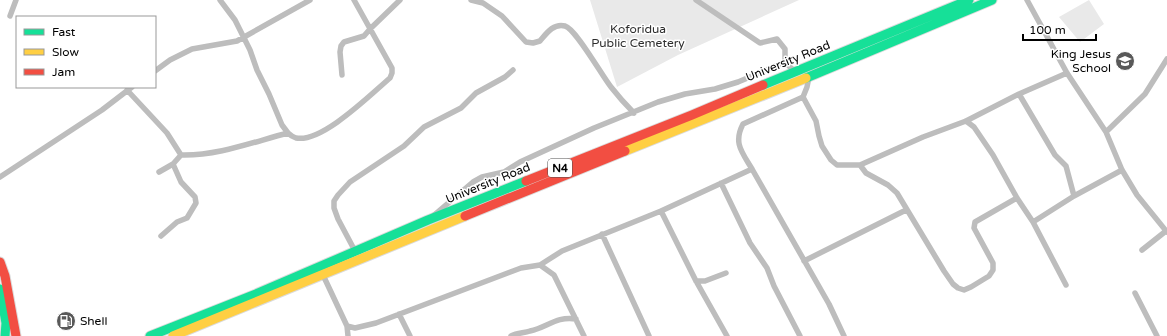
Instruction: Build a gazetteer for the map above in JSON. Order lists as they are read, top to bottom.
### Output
{
  "streets": {
    "main road": ["University Road", "N4"]
  },
  "parks": ["Koforidua Public Cemetery"],
  "places": {
    "school or university": ["King Jesus School"],
    "fuel station": ["Shell"]
  },
  "legend": ["Fast", "Slow", "Jam"],
  "scale_bar": "100 m"
}
